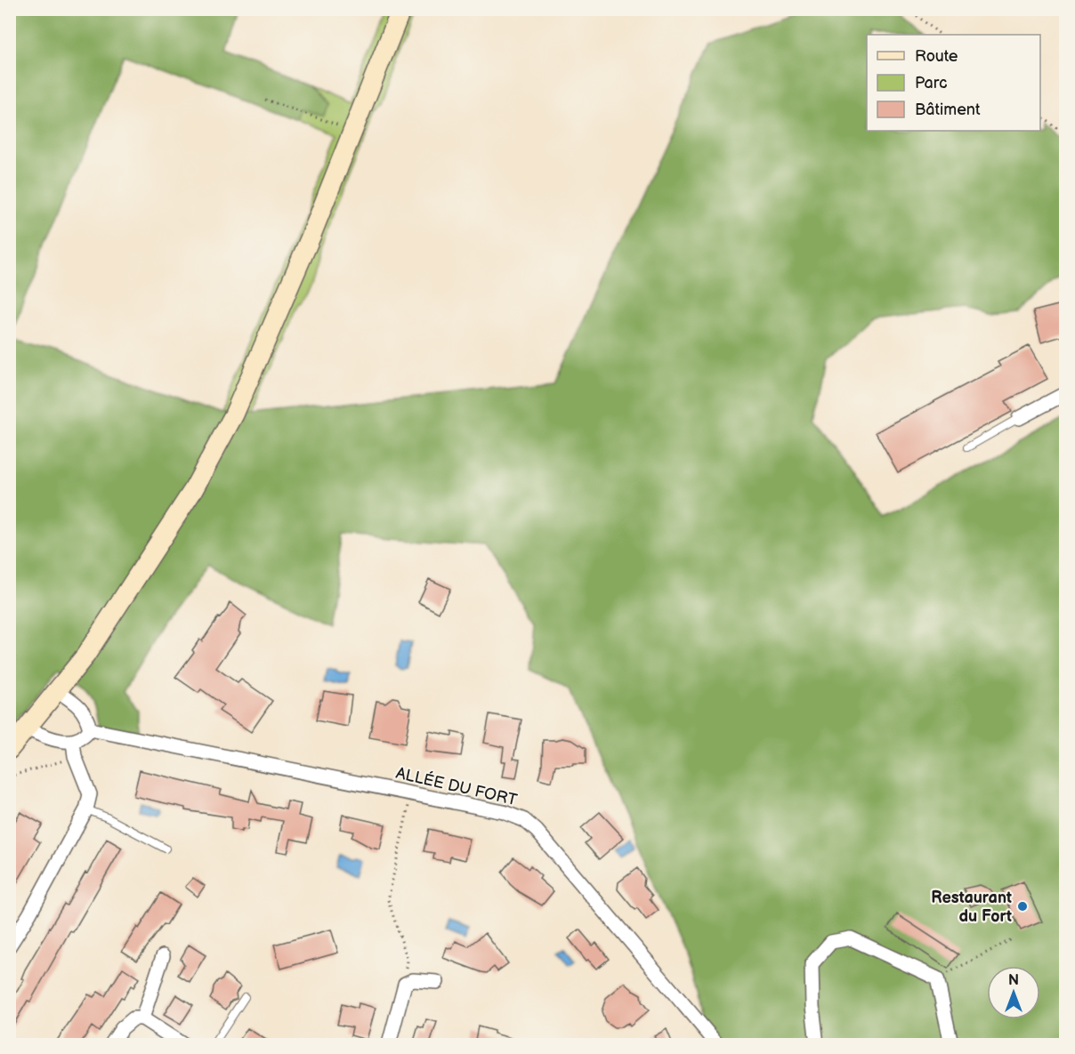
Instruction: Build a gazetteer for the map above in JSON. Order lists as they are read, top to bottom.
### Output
{
  "streets": {
    "street": ["ALLÉE DU FORT"]
  },
  "places": ["Restaurant du Fort"],
  "legend": ["Route", "Parc", "Bâtiment"],
  "north": "top"
}
